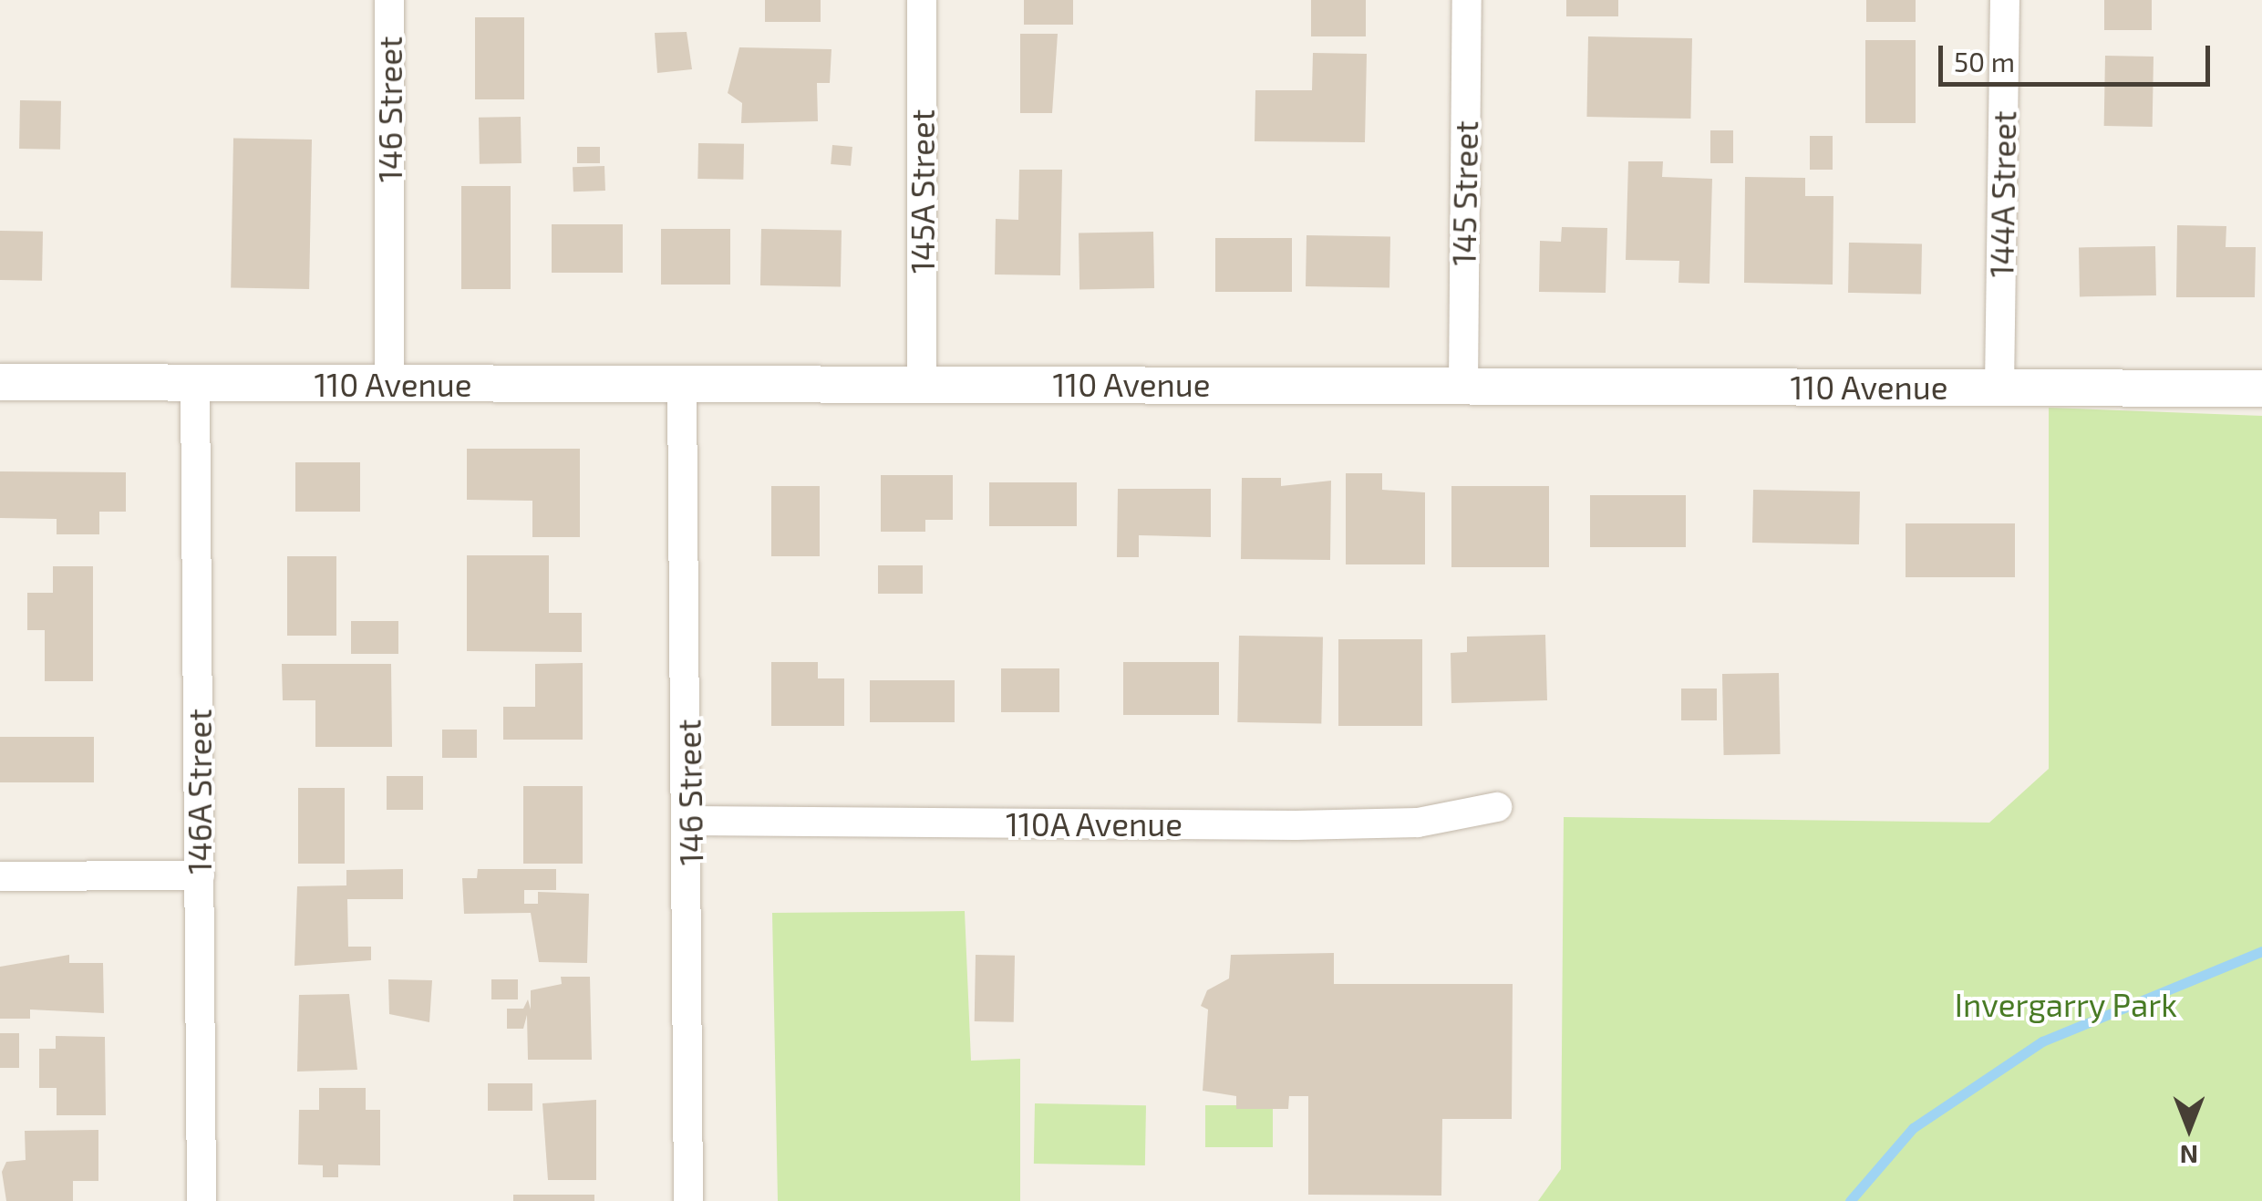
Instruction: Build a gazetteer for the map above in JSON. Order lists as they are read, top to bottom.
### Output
{
  "streets": {
    "street": [
      "146 Street",
      "145A Street",
      "145 Street",
      "144A Street",
      "110 Avenue",
      "146A Street",
      "110A Avenue"
    ]
  },
  "crossings": [
    ["146 Street", "110 Avenue"],
    ["146 Street", "110A Avenue"],
    ["145A Street", "110 Avenue"],
    ["145 Street", "110 Avenue"],
    ["144A Street", "110 Avenue"],
    ["110 Avenue", "146A Street"]
  ],
  "parks": ["Invergarry Park"],
  "scale_bar": "50 m",
  "north": "bottom"
}
